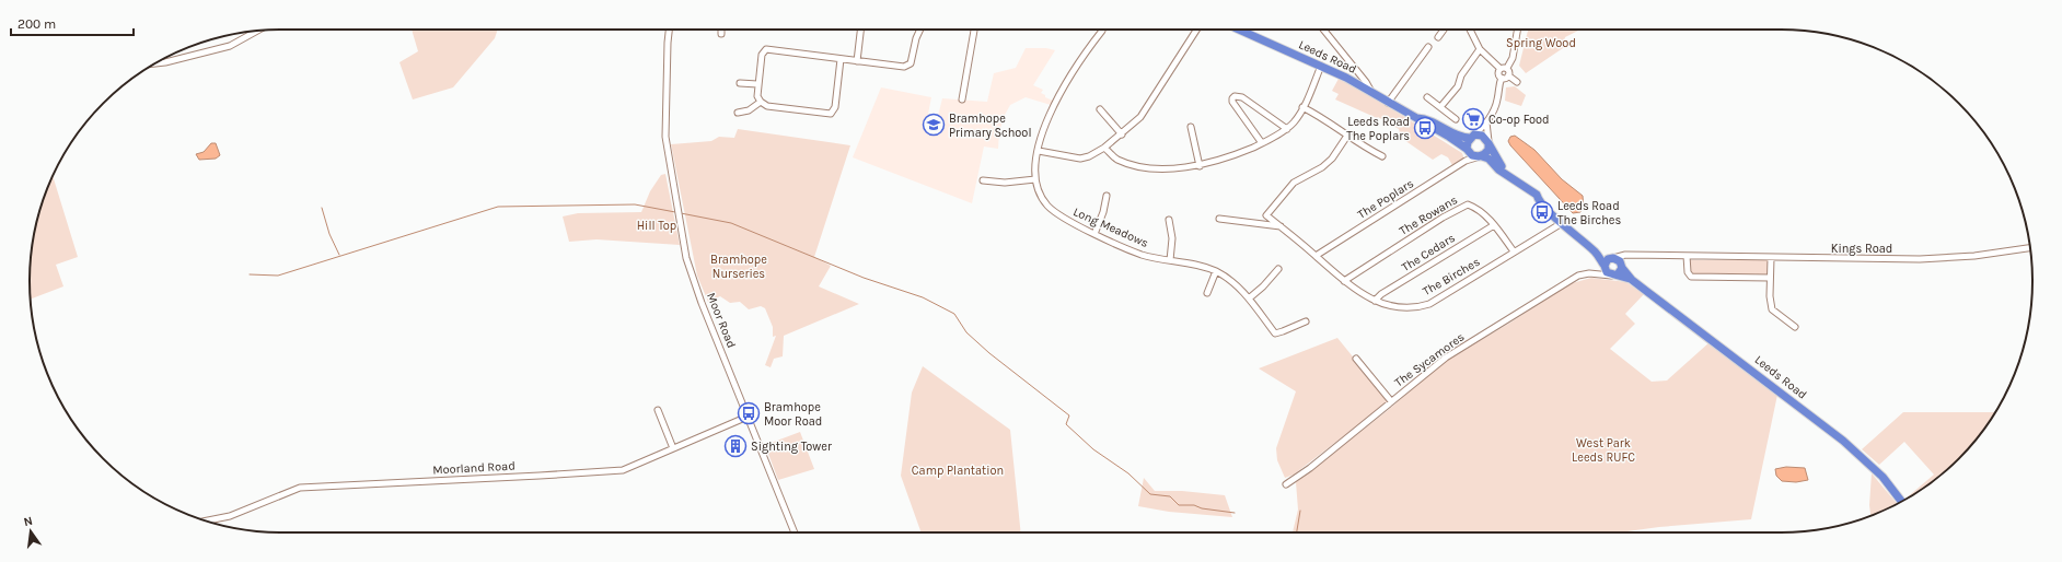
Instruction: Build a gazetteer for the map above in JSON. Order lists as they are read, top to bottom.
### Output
{
  "streets": {
    "highway": ["Leeds Road"],
    "street": [
      "The Poplars",
      "The Rowans",
      "Long Meadows",
      "Kings Road",
      "The Cedars",
      "The Birches",
      "Moor Road",
      "The Sycamores",
      "Moorland Road"
    ]
  },
  "crossings": [
    ["Leeds Road", "The Poplars"],
    ["Leeds Road", "Kings Road"],
    ["Leeds Road", "The Sycamores"],
    ["The Poplars", "The Birches"],
    ["The Rowans", "The Cedars"],
    ["The Rowans", "The Birches"],
    ["Kings Road", "The Sycamores"],
    ["The Cedars", "The Birches"],
    ["Moor Road", "Moorland Road"]
  ],
  "parks": [
    "Spring Wood",
    "Hill Top",
    "Bramhope Nurseries",
    "West Park Leeds RUFC",
    "Camp Plantation"
  ],
  "places": {
    "supermarket": ["Co-op Food"],
    "school or university": ["Bramhope Primary School"],
    "bus stop": ["Leeds Road The Poplars", "Leeds Road The Birches", "Bramhope Moor Road"],
    "building": ["Sighting Tower"]
  },
  "scale_bar": "200 m",
  "north": "top"
}
